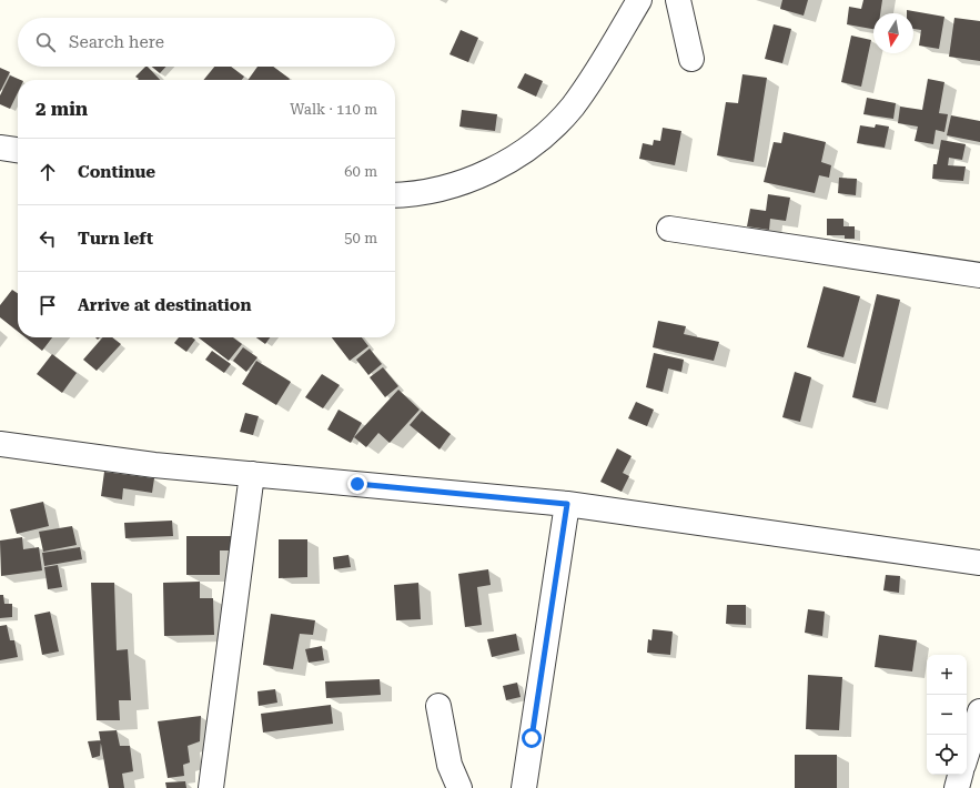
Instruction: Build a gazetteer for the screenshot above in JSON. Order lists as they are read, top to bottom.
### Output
{
  "north": "bottom",
  "page": {
    "search": "Search here",
    "heading": ["2 min", "Walk · 110 m"],
    "list": [
      ["Continue", "60 m"],
      ["Turn left", "50 m"],
      "Arrive at destination"
    ],
    "map_buttons": ["+", "−"]
  }
}
